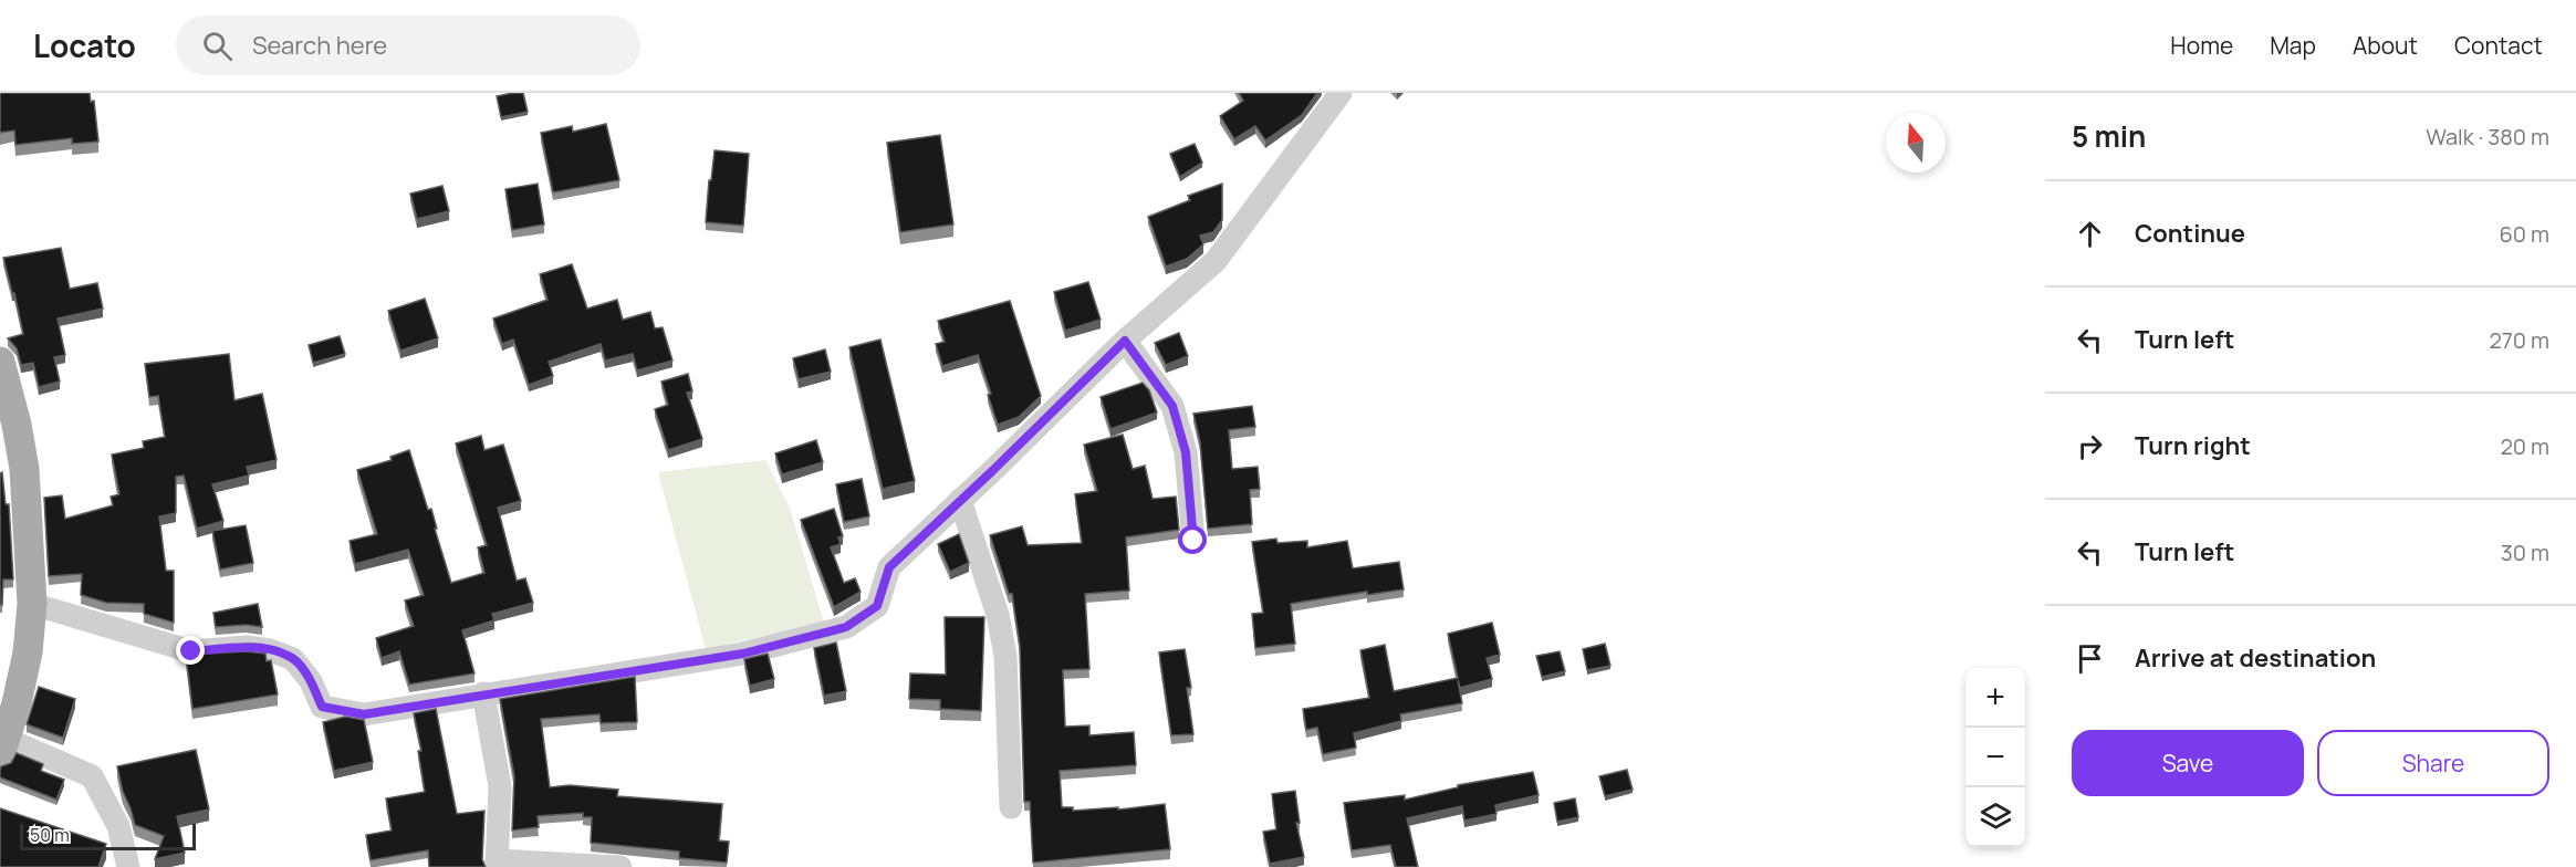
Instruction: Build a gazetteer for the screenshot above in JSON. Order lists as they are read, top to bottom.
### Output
{
  "scale_bar": "50 m",
  "north": "top",
  "page": {
    "header": "Locato",
    "search": "Search here",
    "nav": [
      "Home",
      "Map",
      "About",
      "Contact"
    ],
    "heading": ["5 min", "Walk · 380 m"],
    "list": [
      ["Continue", "60 m"],
      ["Turn left", "270 m"],
      ["Turn right", "20 m"],
      ["Turn left", "30 m"],
      "Arrive at destination"
    ],
    "map_buttons": ["+", "−"],
    "buttons": ["Save", "Share"],
    "scale": "50 m"
  }
}
